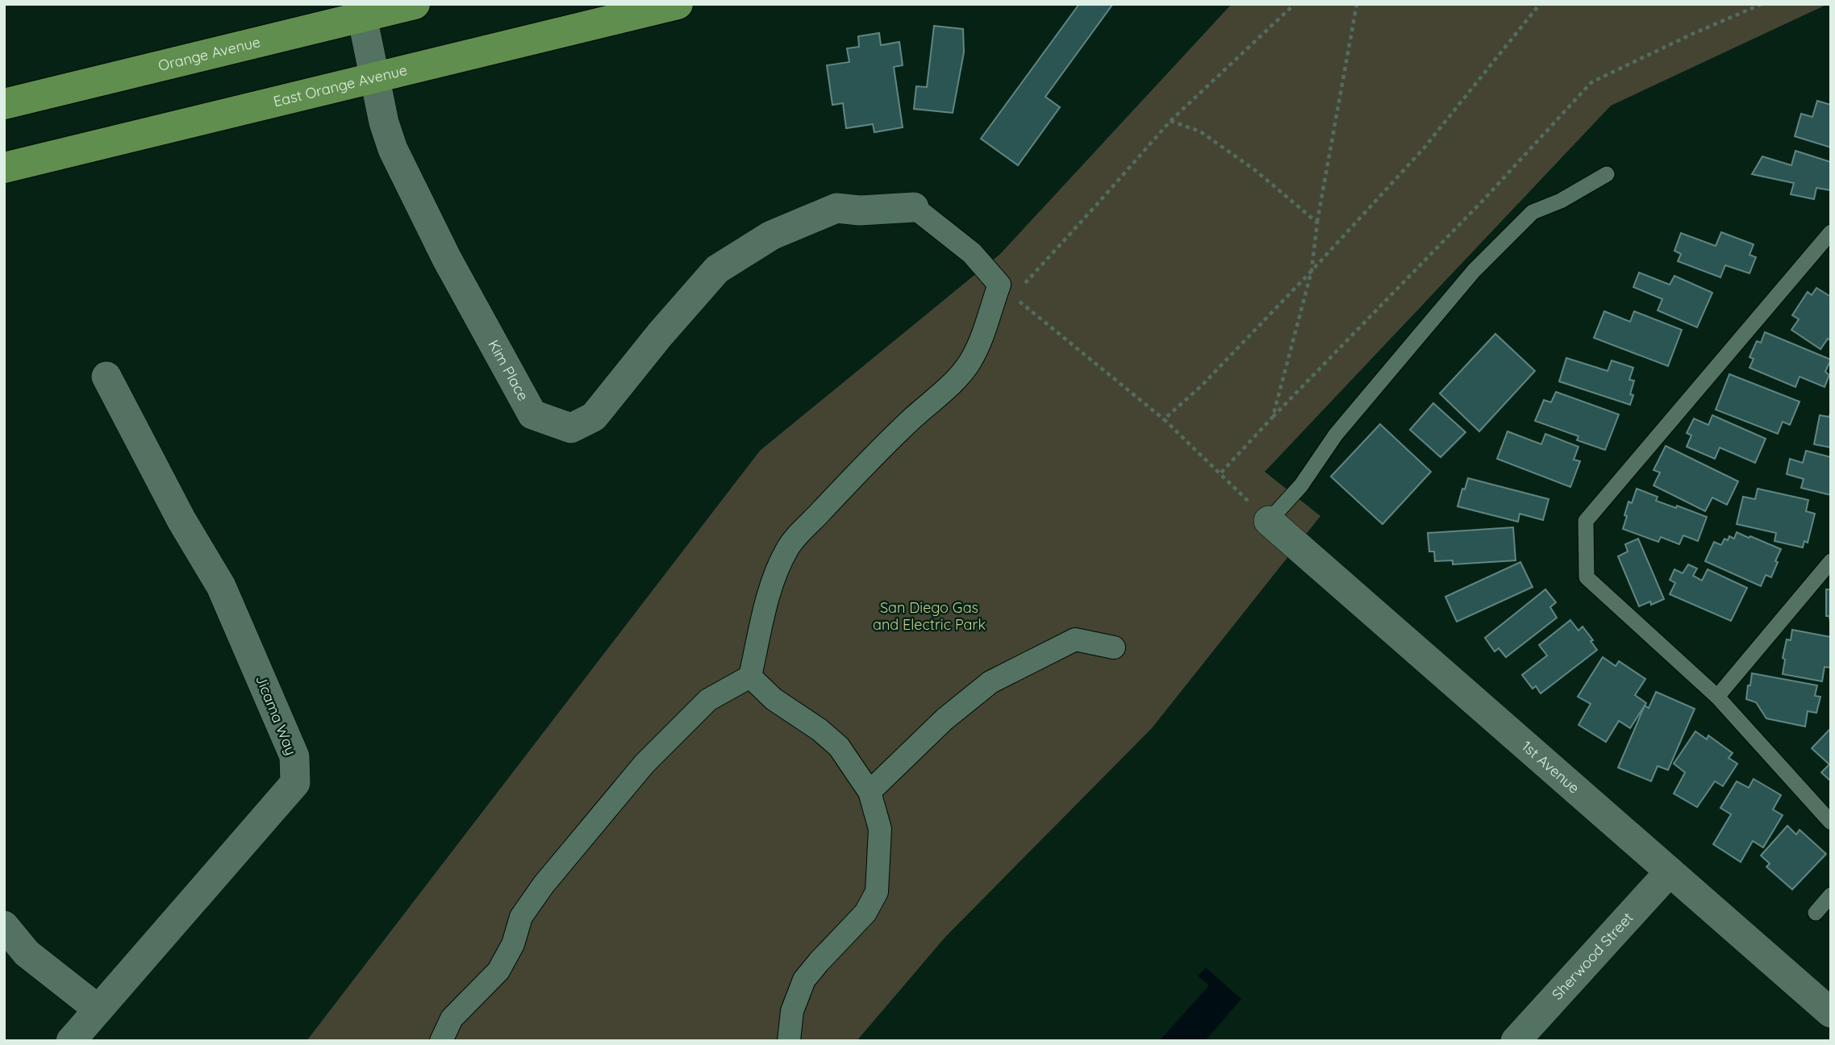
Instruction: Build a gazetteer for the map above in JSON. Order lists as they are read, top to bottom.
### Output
{
  "streets": {
    "main road": ["Orange Avenue", "East Orange Avenue"],
    "street": [
      "Kim Place",
      "Jicama Way",
      "1st Avenue",
      "Sherwood Street"
    ]
  },
  "crossings": [
    ["Orange Avenue", "Kim Place"],
    ["East Orange Avenue", "Kim Place"],
    ["1st Avenue", "Sherwood Street"]
  ],
  "parks": ["San Diego Gas and Electric Park"]
}
